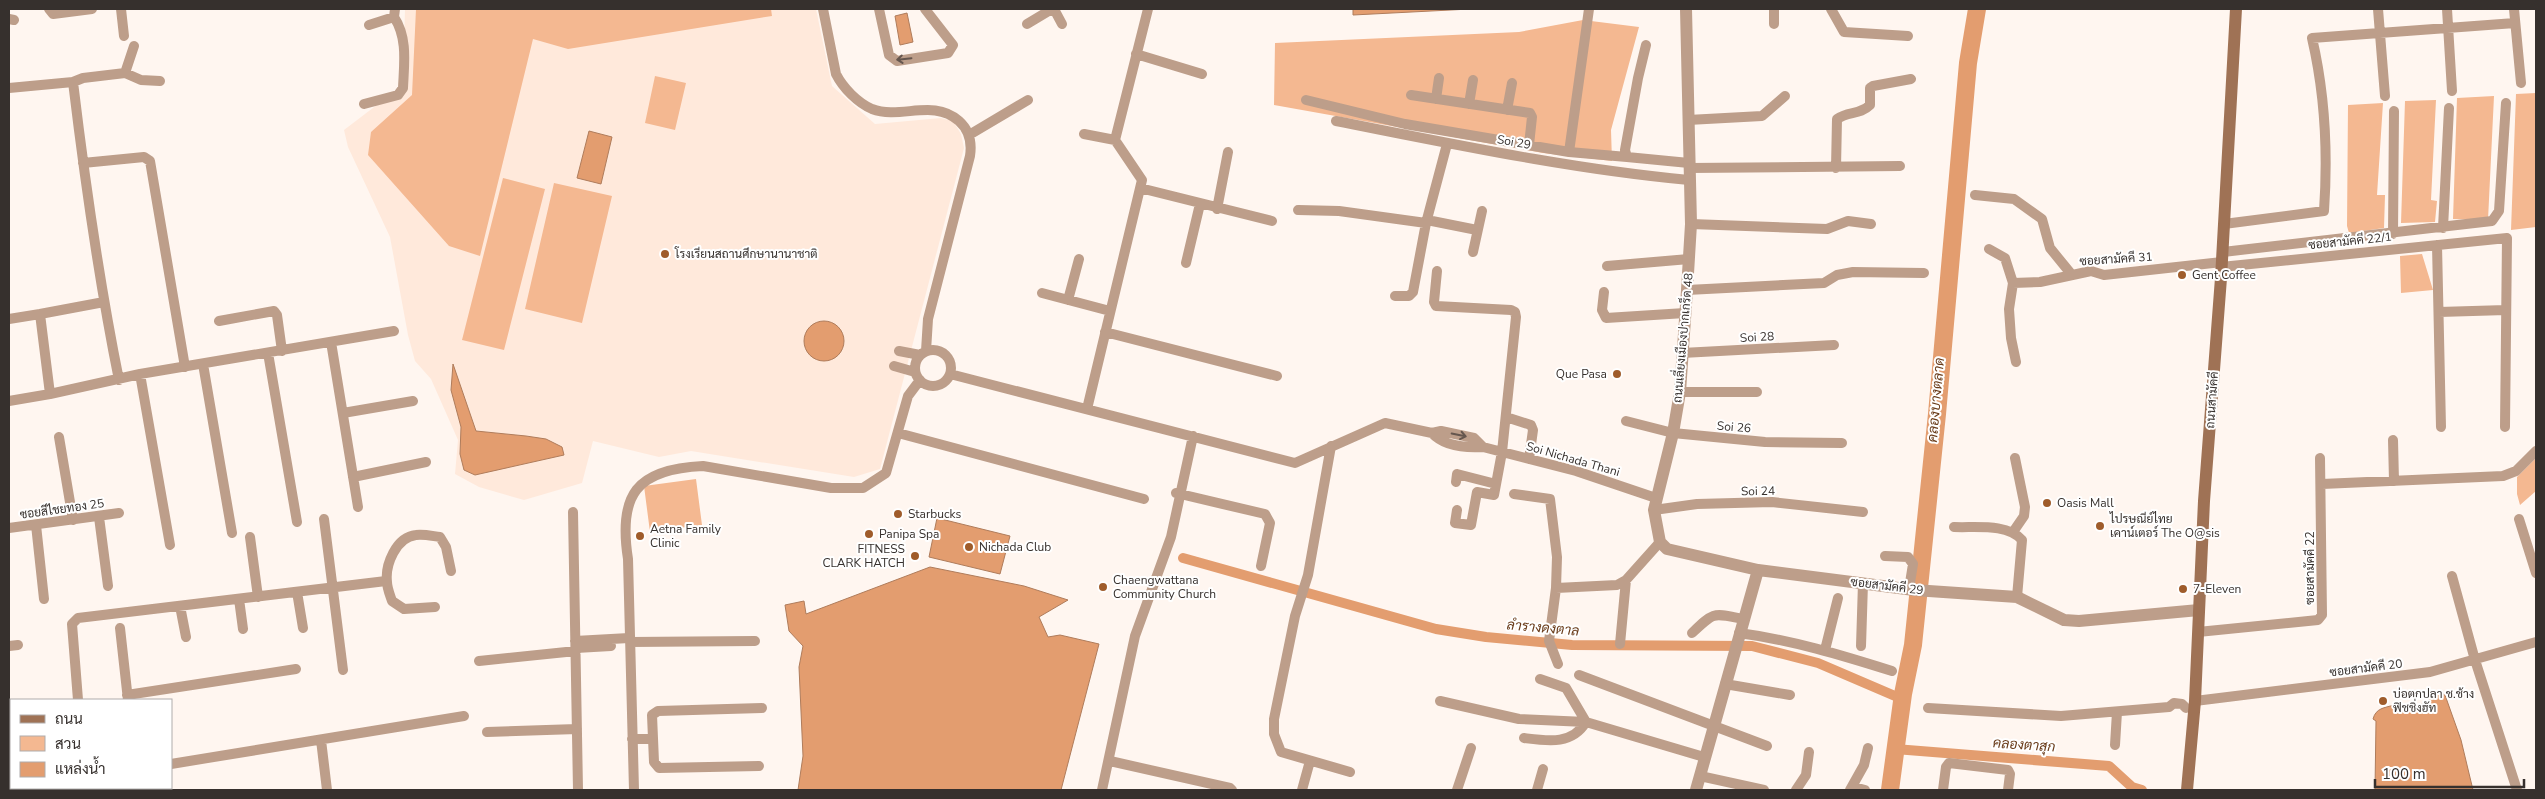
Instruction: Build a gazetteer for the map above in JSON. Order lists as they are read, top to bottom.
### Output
{
  "streets": {
    "main road": ["ถนนสามัคคี"],
    "street": [
      "Soi 29",
      "ซอยสามัคคี 22/1",
      "ซอยสามัคคี 31",
      "Soi 28",
      "ถนนเลี่ยงเมืองปากเกร็ด 48",
      "Soi 26",
      "Soi Nichada Thani",
      "Soi 24",
      "ซอยสีไชยทอง 25",
      "ซอยสามัคคี 22",
      "ซอยสามัคคี 29",
      "ซอยสามัคคี 20"
    ]
  },
  "crossings": [
    ["Soi 29", "ถนนเลี่ยงเมืองปากเกร็ด 48"],
    ["ซอยสามัคคี 22/1", "ซอยสามัคคี 31"],
    ["ซอยสามัคคี 22/1", "ถนนสามัคคี"],
    ["ซอยสามัคคี 31", "ถนนสามัคคี"],
    ["Soi 28", "ถนนเลี่ยงเมืองปากเกร็ด 48"],
    ["ถนนเลี่ยงเมืองปากเกร็ด 48", "Soi 26"],
    ["ถนนเลี่ยงเมืองปากเกร็ด 48", "Soi Nichada Thani"],
    ["ถนนเลี่ยงเมืองปากเกร็ด 48", "Soi 24"],
    ["ถนนสามัคคี", "ซอยสามัคคี 22"],
    ["ถนนสามัคคี", "ซอยสามัคคี 20"],
    ["Soi Nichada Thani", "Soi 24"]
  ],
  "water": ["คลองบางตลาด", "ลำรางดงตาล", "คลองตาสุก"],
  "places": [
    "โรงเรียนสถานศึกษานานาชาติ",
    "Gent Coffee",
    "Que Pasa",
    "Oasis Mall",
    "Starbucks",
    "ไปรษณีย์ไทย เคาน์เตอร์ The O@sis",
    "Panipa Spa",
    "Aetna Family Clinic",
    "Nichada Club",
    "FITNESS CLARK HATCH",
    "Chaengwattana Community Church",
    "7-Eleven",
    "บ่อตกปลา ช.ช้าง ฟิชชิ่งฮัท"
  ],
  "legend": ["ถนน", "สวน", "แหล่งน้ำ"],
  "scale_bar": "100 m"
}
